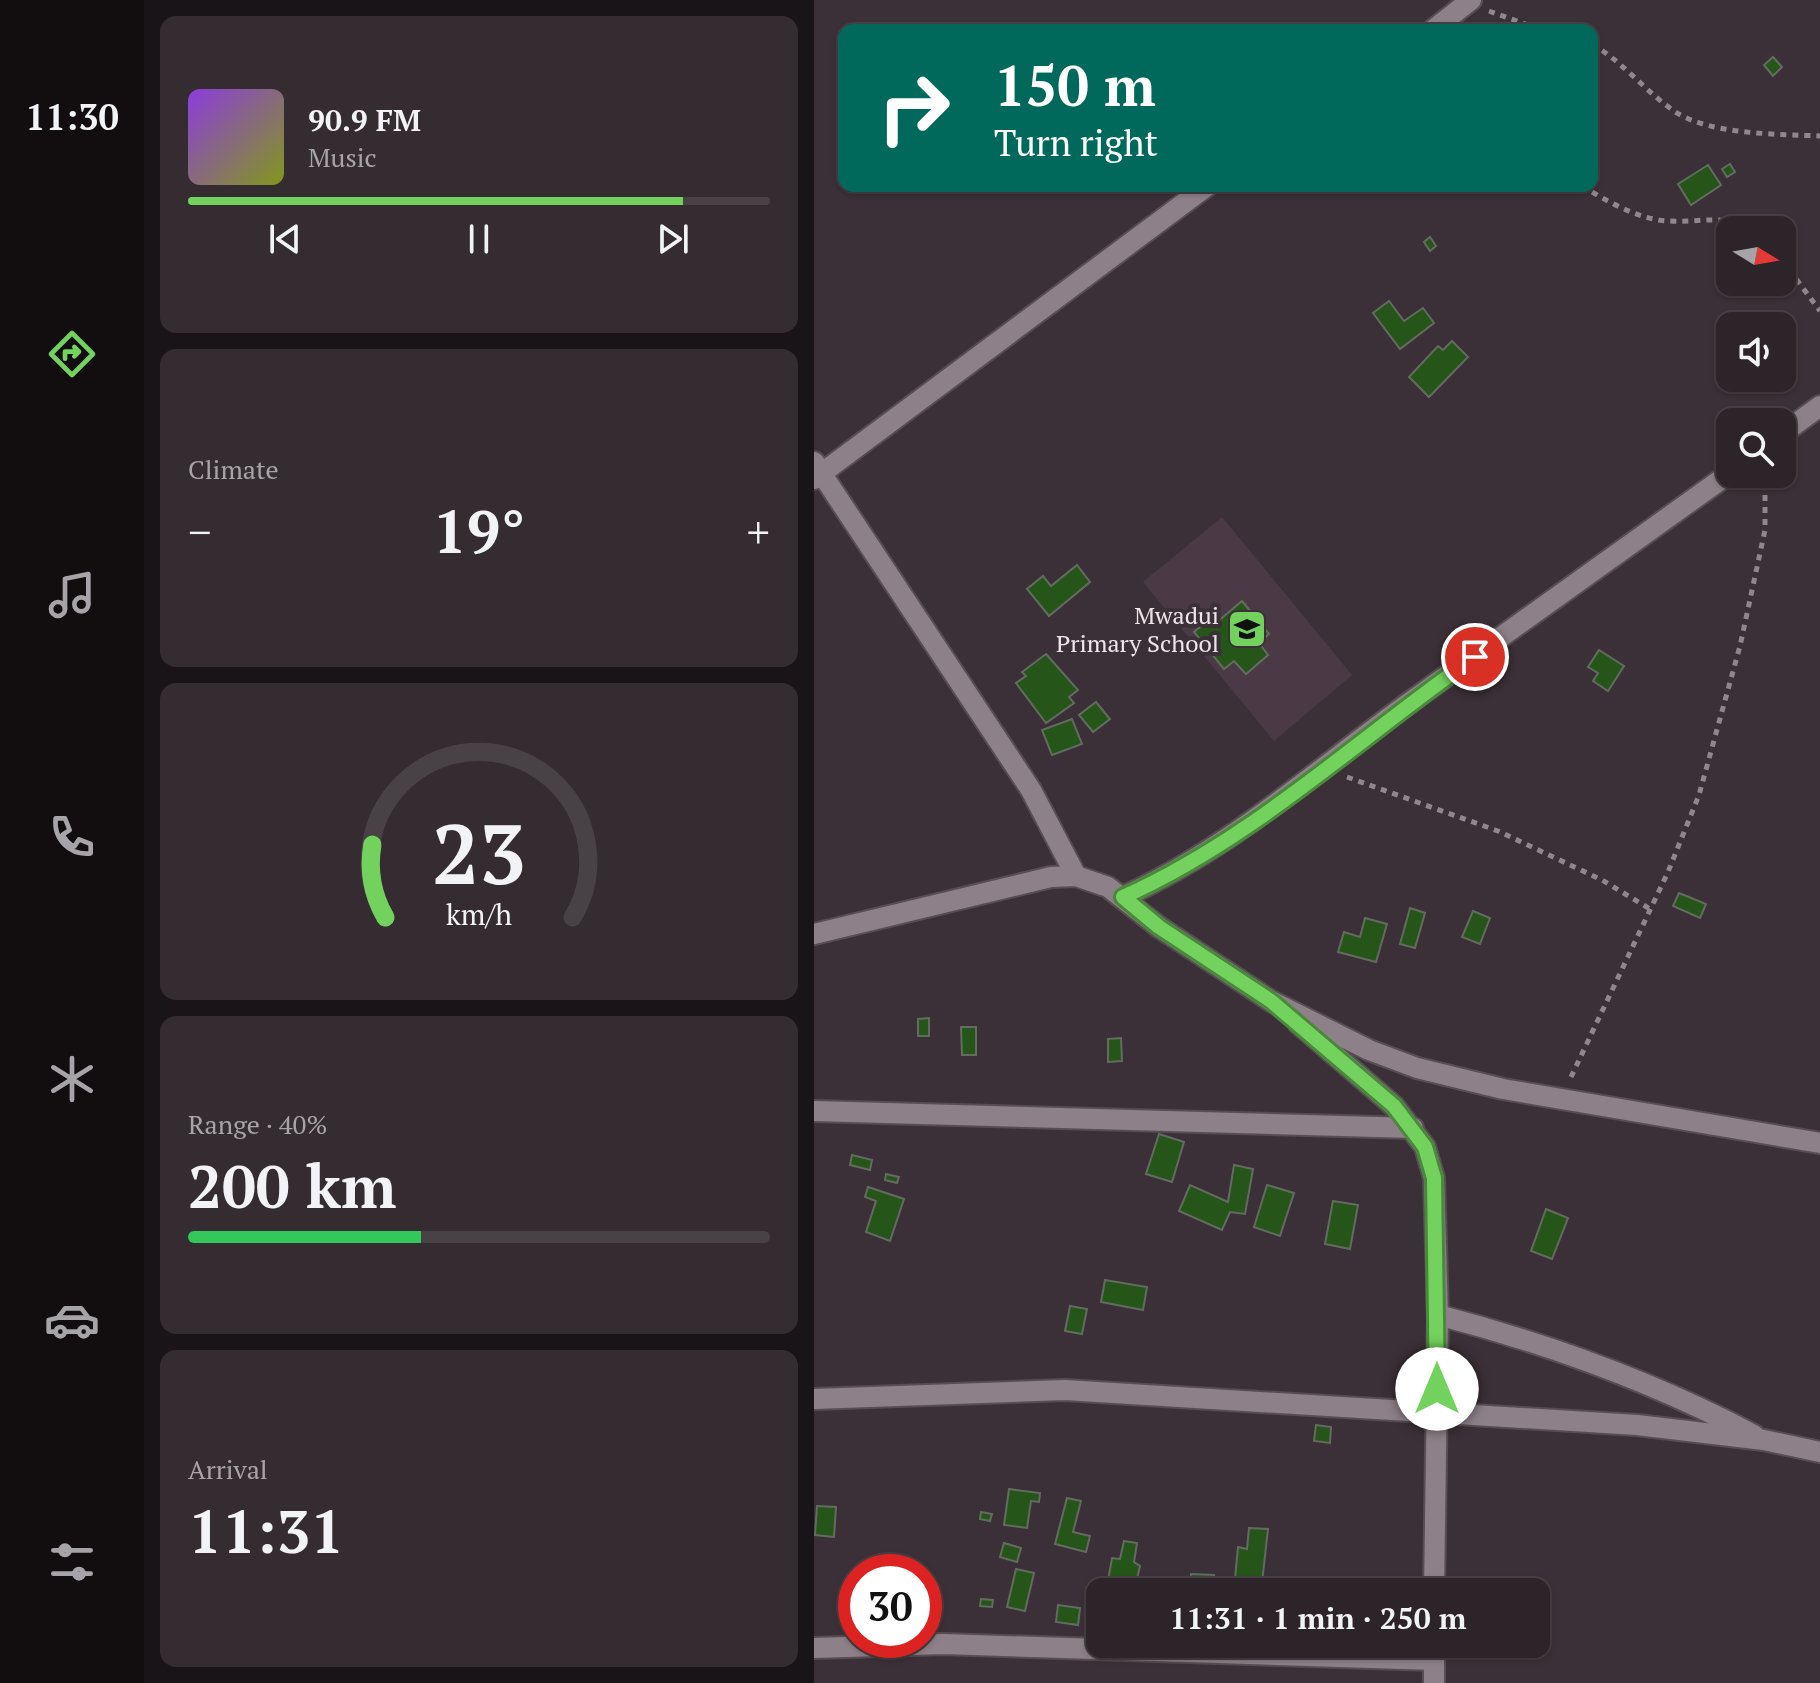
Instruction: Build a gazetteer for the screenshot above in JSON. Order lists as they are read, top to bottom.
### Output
{
  "places": {
    "school or university": ["Mwadui Primary School"]
  },
  "north": "right",
  "page": {
    "tabs": "11:30",
    "turn": ["150 m", "Turn right"],
    "song": ["90.9 FM", "Music"],
    "tile": [
      "Climate",
      ["Range · 40%", "200 km"],
      ["Arrival", "11:31"]
    ],
    "heat": ["−", "19°", "+"],
    "limit": "30",
    "trip": "11:31 · 1 min · 250 m",
    "gauge": ["23", "km/h"]
  }
}
